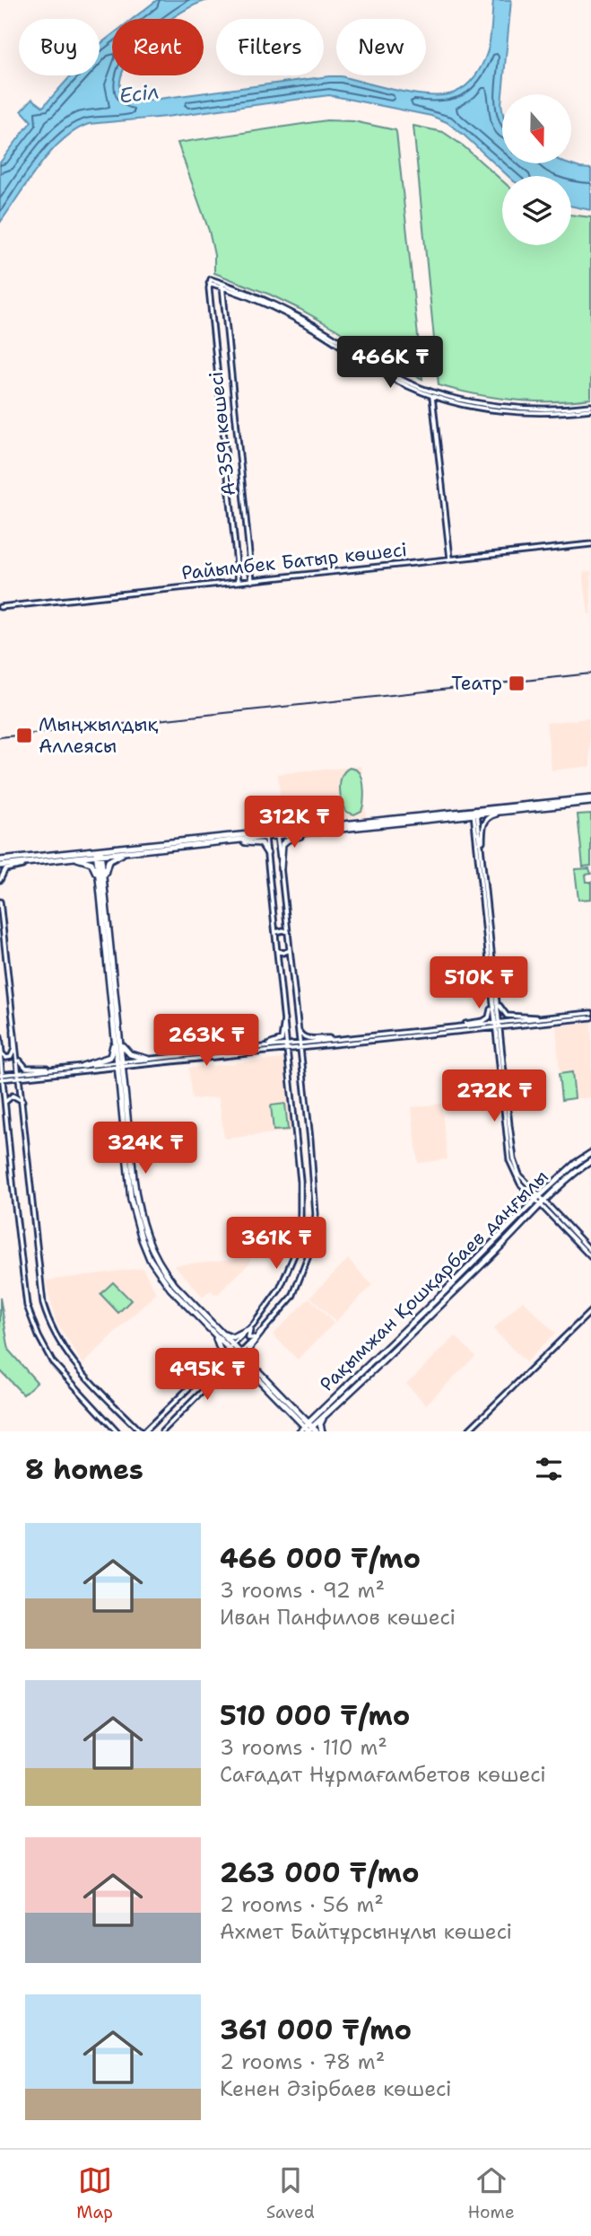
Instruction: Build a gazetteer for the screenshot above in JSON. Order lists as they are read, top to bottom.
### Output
{
  "streets": {
    "main road": ["Рақымжан Қошқарбаев даңғылы"],
    "street": ["А-359 көшесі", "Райымбек Батыр көшесі"]
  },
  "crossings": [
    ["А-359 көшесі", "Райымбек Батыр көшесі"]
  ],
  "water": ["Есіл"],
  "places": {
    "transit": ["Театр", "Мыңжылдық Аллеясы"]
  },
  "north": "bottom",
  "page": {
    "chip": [
      "Buy",
      "Rent",
      "Filters",
      "New"
    ],
    "price": [
      "466K ₸",
      "312K ₸",
      "510K ₸",
      "263K ₸",
      "272K ₸",
      "324K ₸",
      "361K ₸",
      "495K ₸"
    ],
    "heading": "8 homes",
    "list": [
      {
        "name": "466 000 ₸/mo",
        "note": "3 rooms · 92 m² · Иван Панфилов көшесі"
      },
      {
        "name": "510 000 ₸/mo",
        "note": "3 rooms · 110 m² · Сағадат Нұрмағамбетов көшесі"
      },
      {
        "name": "263 000 ₸/mo",
        "note": "2 rooms · 56 m² · Ахмет Байтұрсынұлы көшесі"
      },
      {
        "name": "361 000 ₸/mo",
        "note": "2 rooms · 78 m² · Кенен Әзірбаев көшесі"
      }
    ],
    "tabs": ["Map", "Saved", "Home"]
  }
}
